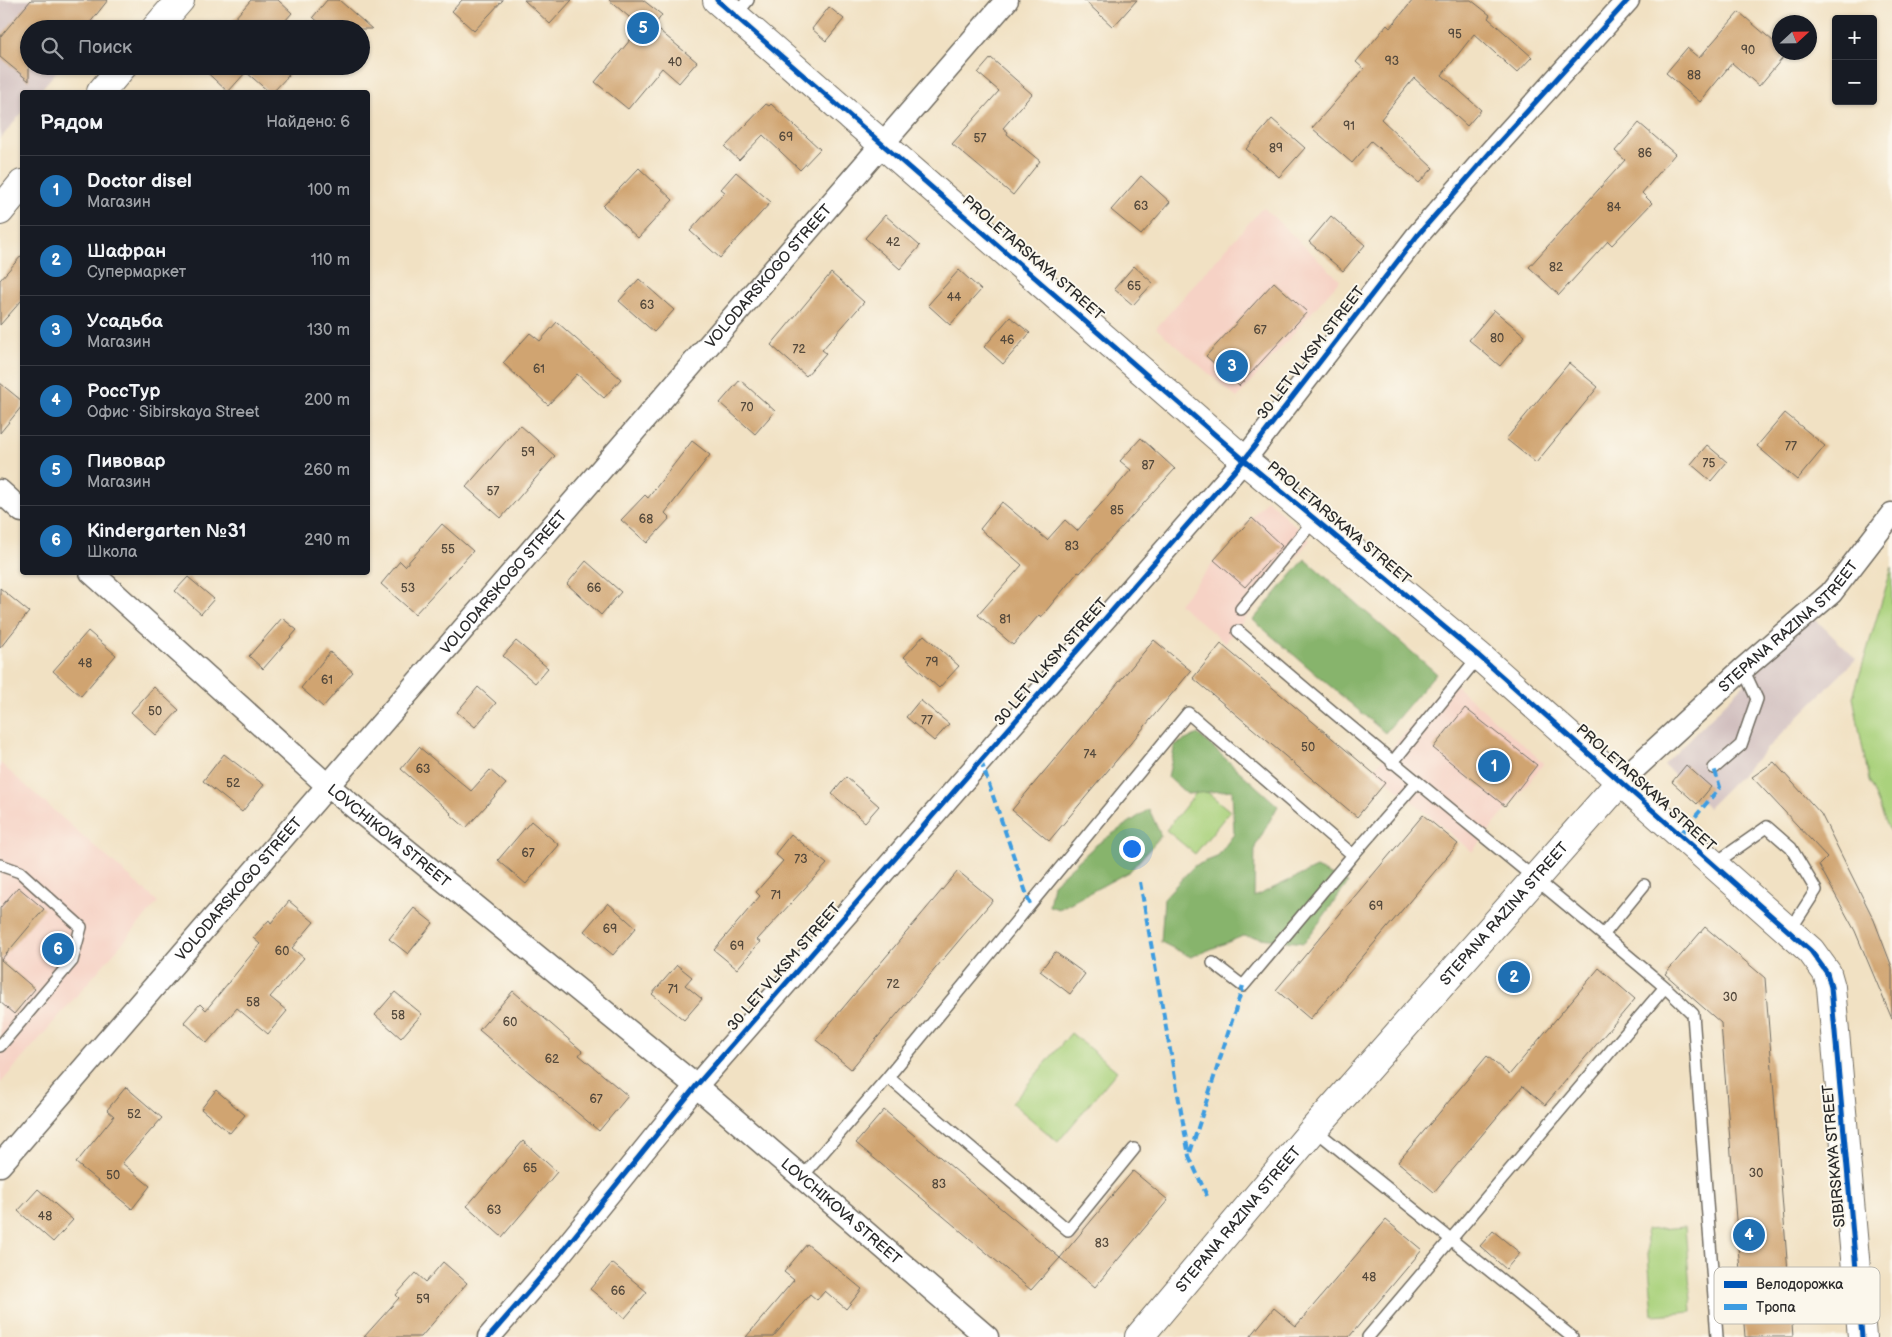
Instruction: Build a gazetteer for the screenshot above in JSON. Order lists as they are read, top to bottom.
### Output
{
  "streets": {
    "street": [
      "PROLETARSKAYA STREET",
      "VOLODARSKOGO STREET",
      "30 LET VLKSM STREET",
      "STEPANA RAZINA STREET",
      "LOVCHIKOVA STREET",
      "SIBIRSKAYA STREET"
    ]
  },
  "crossings": [
    ["PROLETARSKAYA STREET", "VOLODARSKOGO STREET"],
    ["PROLETARSKAYA STREET", "30 LET VLKSM STREET"],
    ["PROLETARSKAYA STREET", "STEPANA RAZINA STREET"],
    ["PROLETARSKAYA STREET", "SIBIRSKAYA STREET"],
    ["VOLODARSKOGO STREET", "LOVCHIKOVA STREET"],
    ["30 LET VLKSM STREET", "LOVCHIKOVA STREET"]
  ],
  "house_numbers": [
    "95",
    "90",
    "93",
    "40",
    "88",
    "91",
    "69",
    "57",
    "89",
    "86",
    "63",
    "84",
    "42",
    "82",
    "65",
    "44",
    "63",
    "67",
    "80",
    "46",
    "72",
    "61",
    "70",
    "77",
    "59",
    "75",
    "87",
    "57",
    "85",
    "68",
    "83",
    "55",
    "53",
    "66",
    "81",
    "79",
    "48",
    "61",
    "50",
    "77",
    "50",
    "74",
    "63",
    "52",
    "67",
    "73",
    "71",
    "69",
    "69",
    "69",
    "60",
    "72",
    "71",
    "30",
    "58",
    "58",
    "60",
    "62",
    "67",
    "52",
    "65",
    "30",
    "50",
    "83",
    "63",
    "48",
    "83",
    "48",
    "66",
    "59"
  ],
  "legend": ["Велодорожка", "Тропа"],
  "north": "right",
  "page": {
    "pins": [
      "5",
      "3",
      "1",
      "6",
      "2",
      "4"
    ],
    "map_buttons": ["+", "−"],
    "search": "Поиск",
    "heading": ["Рядом", "Найдено: 6"],
    "list": [
      {
        "mark": "1",
        "name": "Doctor disel",
        "note": "Магазин",
        "value": "100 m"
      },
      {
        "mark": "2",
        "name": "Шафран",
        "note": "Супермаркет",
        "value": "110 m"
      },
      {
        "mark": "3",
        "name": "Усадьба",
        "note": "Магазин",
        "value": "130 m"
      },
      {
        "mark": "4",
        "name": "РоссТур",
        "note": "Офис · Sibirskaya Street",
        "value": "200 m"
      },
      {
        "mark": "5",
        "name": "Пивовар",
        "note": "Магазин",
        "value": "260 m"
      },
      {
        "mark": "6",
        "name": "Kindergarten №31",
        "note": "Школа",
        "value": "290 m"
      }
    ]
  }
}
